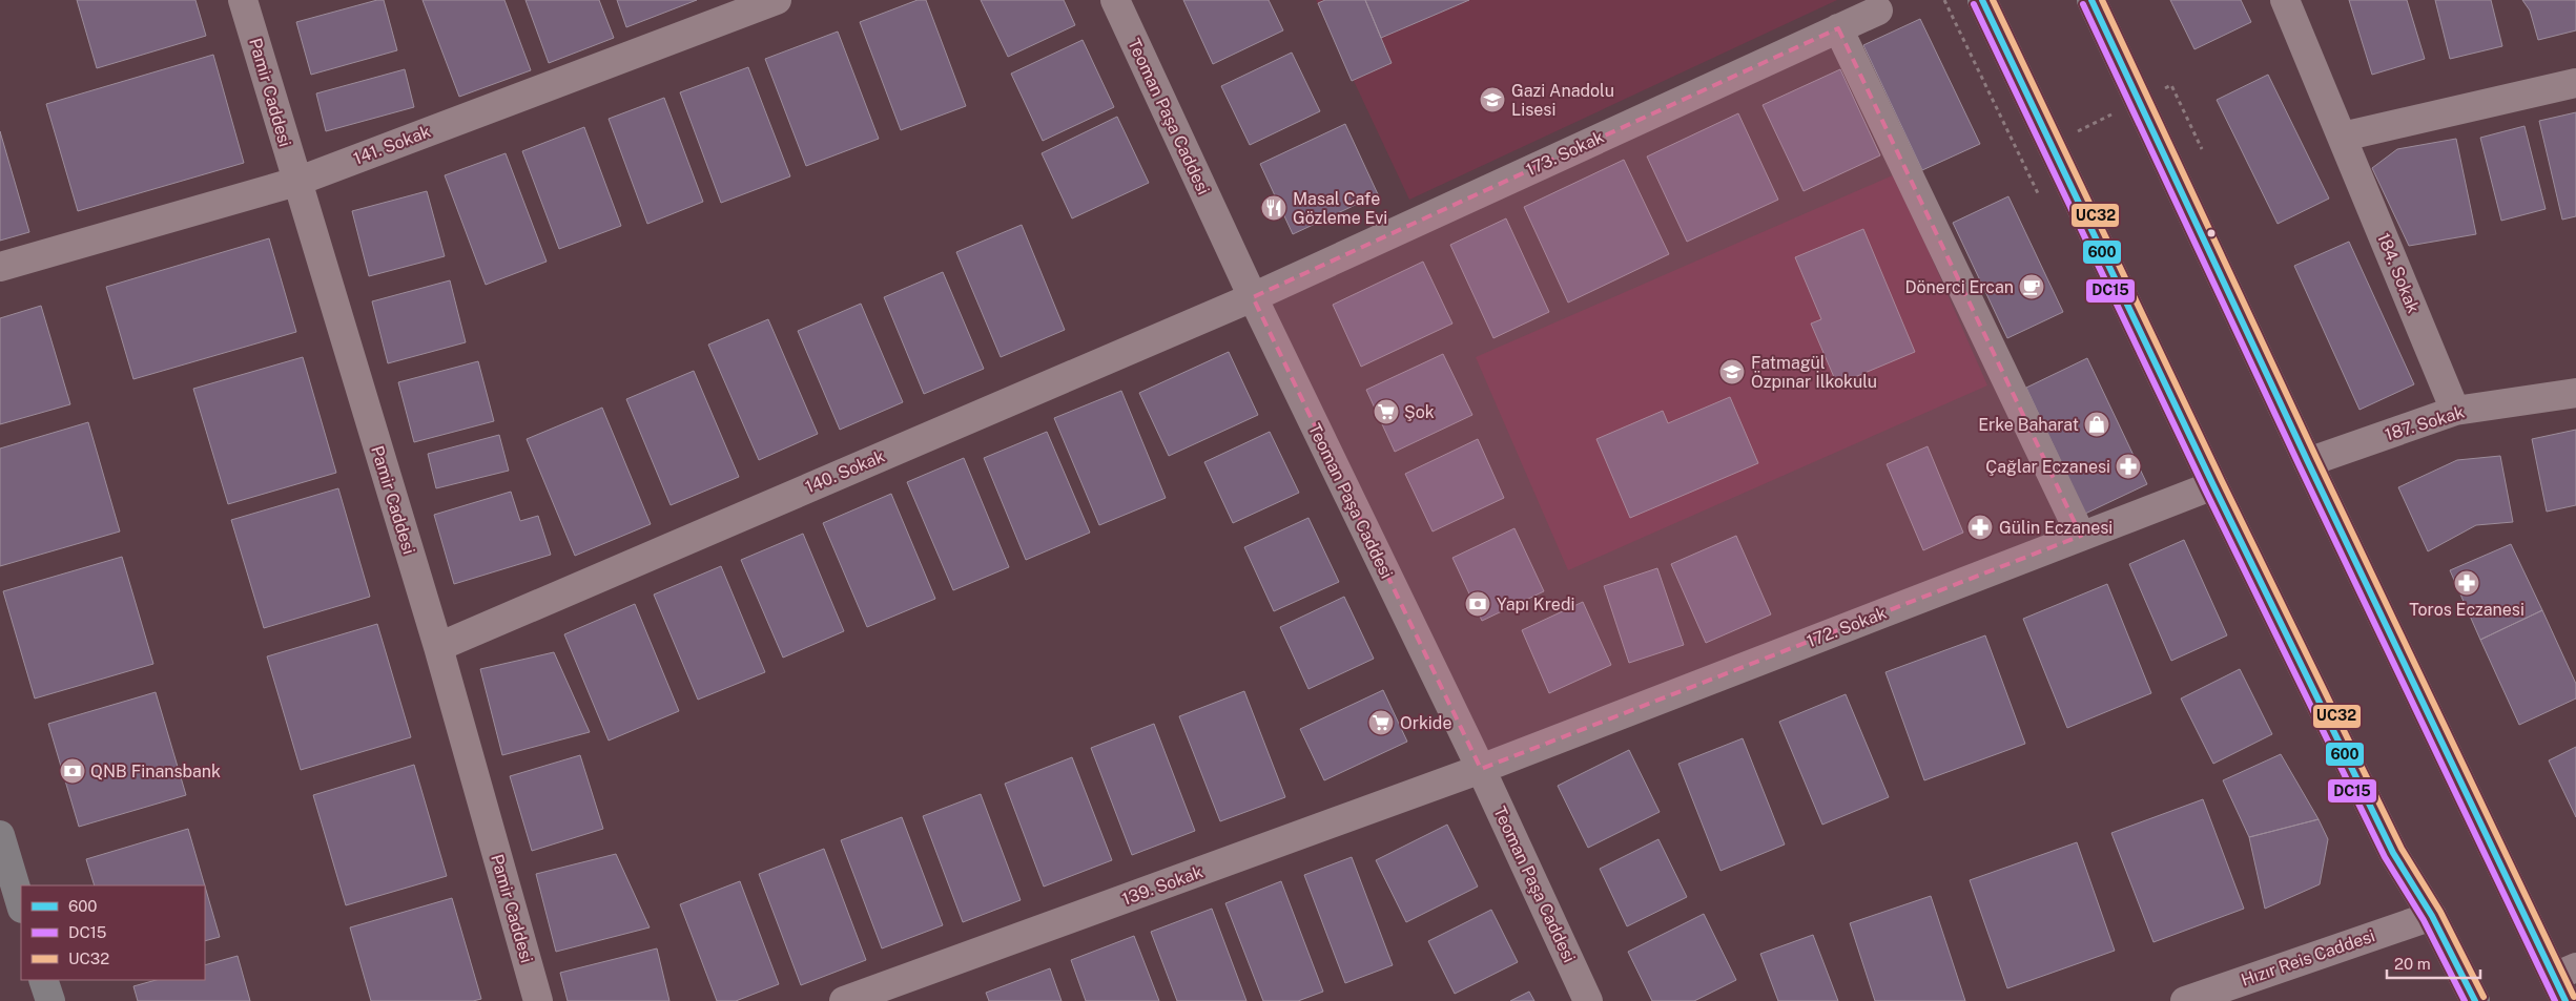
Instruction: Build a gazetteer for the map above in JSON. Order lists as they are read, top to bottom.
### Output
{
  "streets": {
    "street": [
      "Pamir Caddesi",
      "Teoman Paşa Caddesi",
      "141. Sokak",
      "173. Sokak",
      "184. Sokak",
      "187. Sokak",
      "140. Sokak",
      "172. Sokak",
      "139. Sokak",
      "Hızır Reis Caddesi"
    ]
  },
  "crossings": [
    ["Pamir Caddesi", "141. Sokak"],
    ["Pamir Caddesi", "140. Sokak"],
    ["Teoman Paşa Caddesi", "173. Sokak"],
    ["Teoman Paşa Caddesi", "140. Sokak"],
    ["Teoman Paşa Caddesi", "172. Sokak"],
    ["Teoman Paşa Caddesi", "139. Sokak"],
    ["173. Sokak", "140. Sokak"],
    ["184. Sokak", "187. Sokak"],
    ["172. Sokak", "139. Sokak"]
  ],
  "places": {
    "school or university": ["Gazi Anadolu Lisesi", "Fatmagül Özpınar İlkokulu"],
    "restaurant": ["Masal Cafe Gözleme Evi"],
    "cafe": ["Dönerci Ercan"],
    "supermarket": ["Şok", "Orkide"],
    "shop": ["Erke Baharat"],
    "pharmacy": ["Çağlar Eczanesi", "Gülin Eczanesi", "Toros Eczanesi"],
    "bank": ["Yapı Kredi", "QNB Finansbank"]
  },
  "lines": ["transit line 600", "transit line UC32", "transit line DC15"],
  "legend": ["600", "DC15", "UC32"],
  "scale_bar": "20 m"
}
